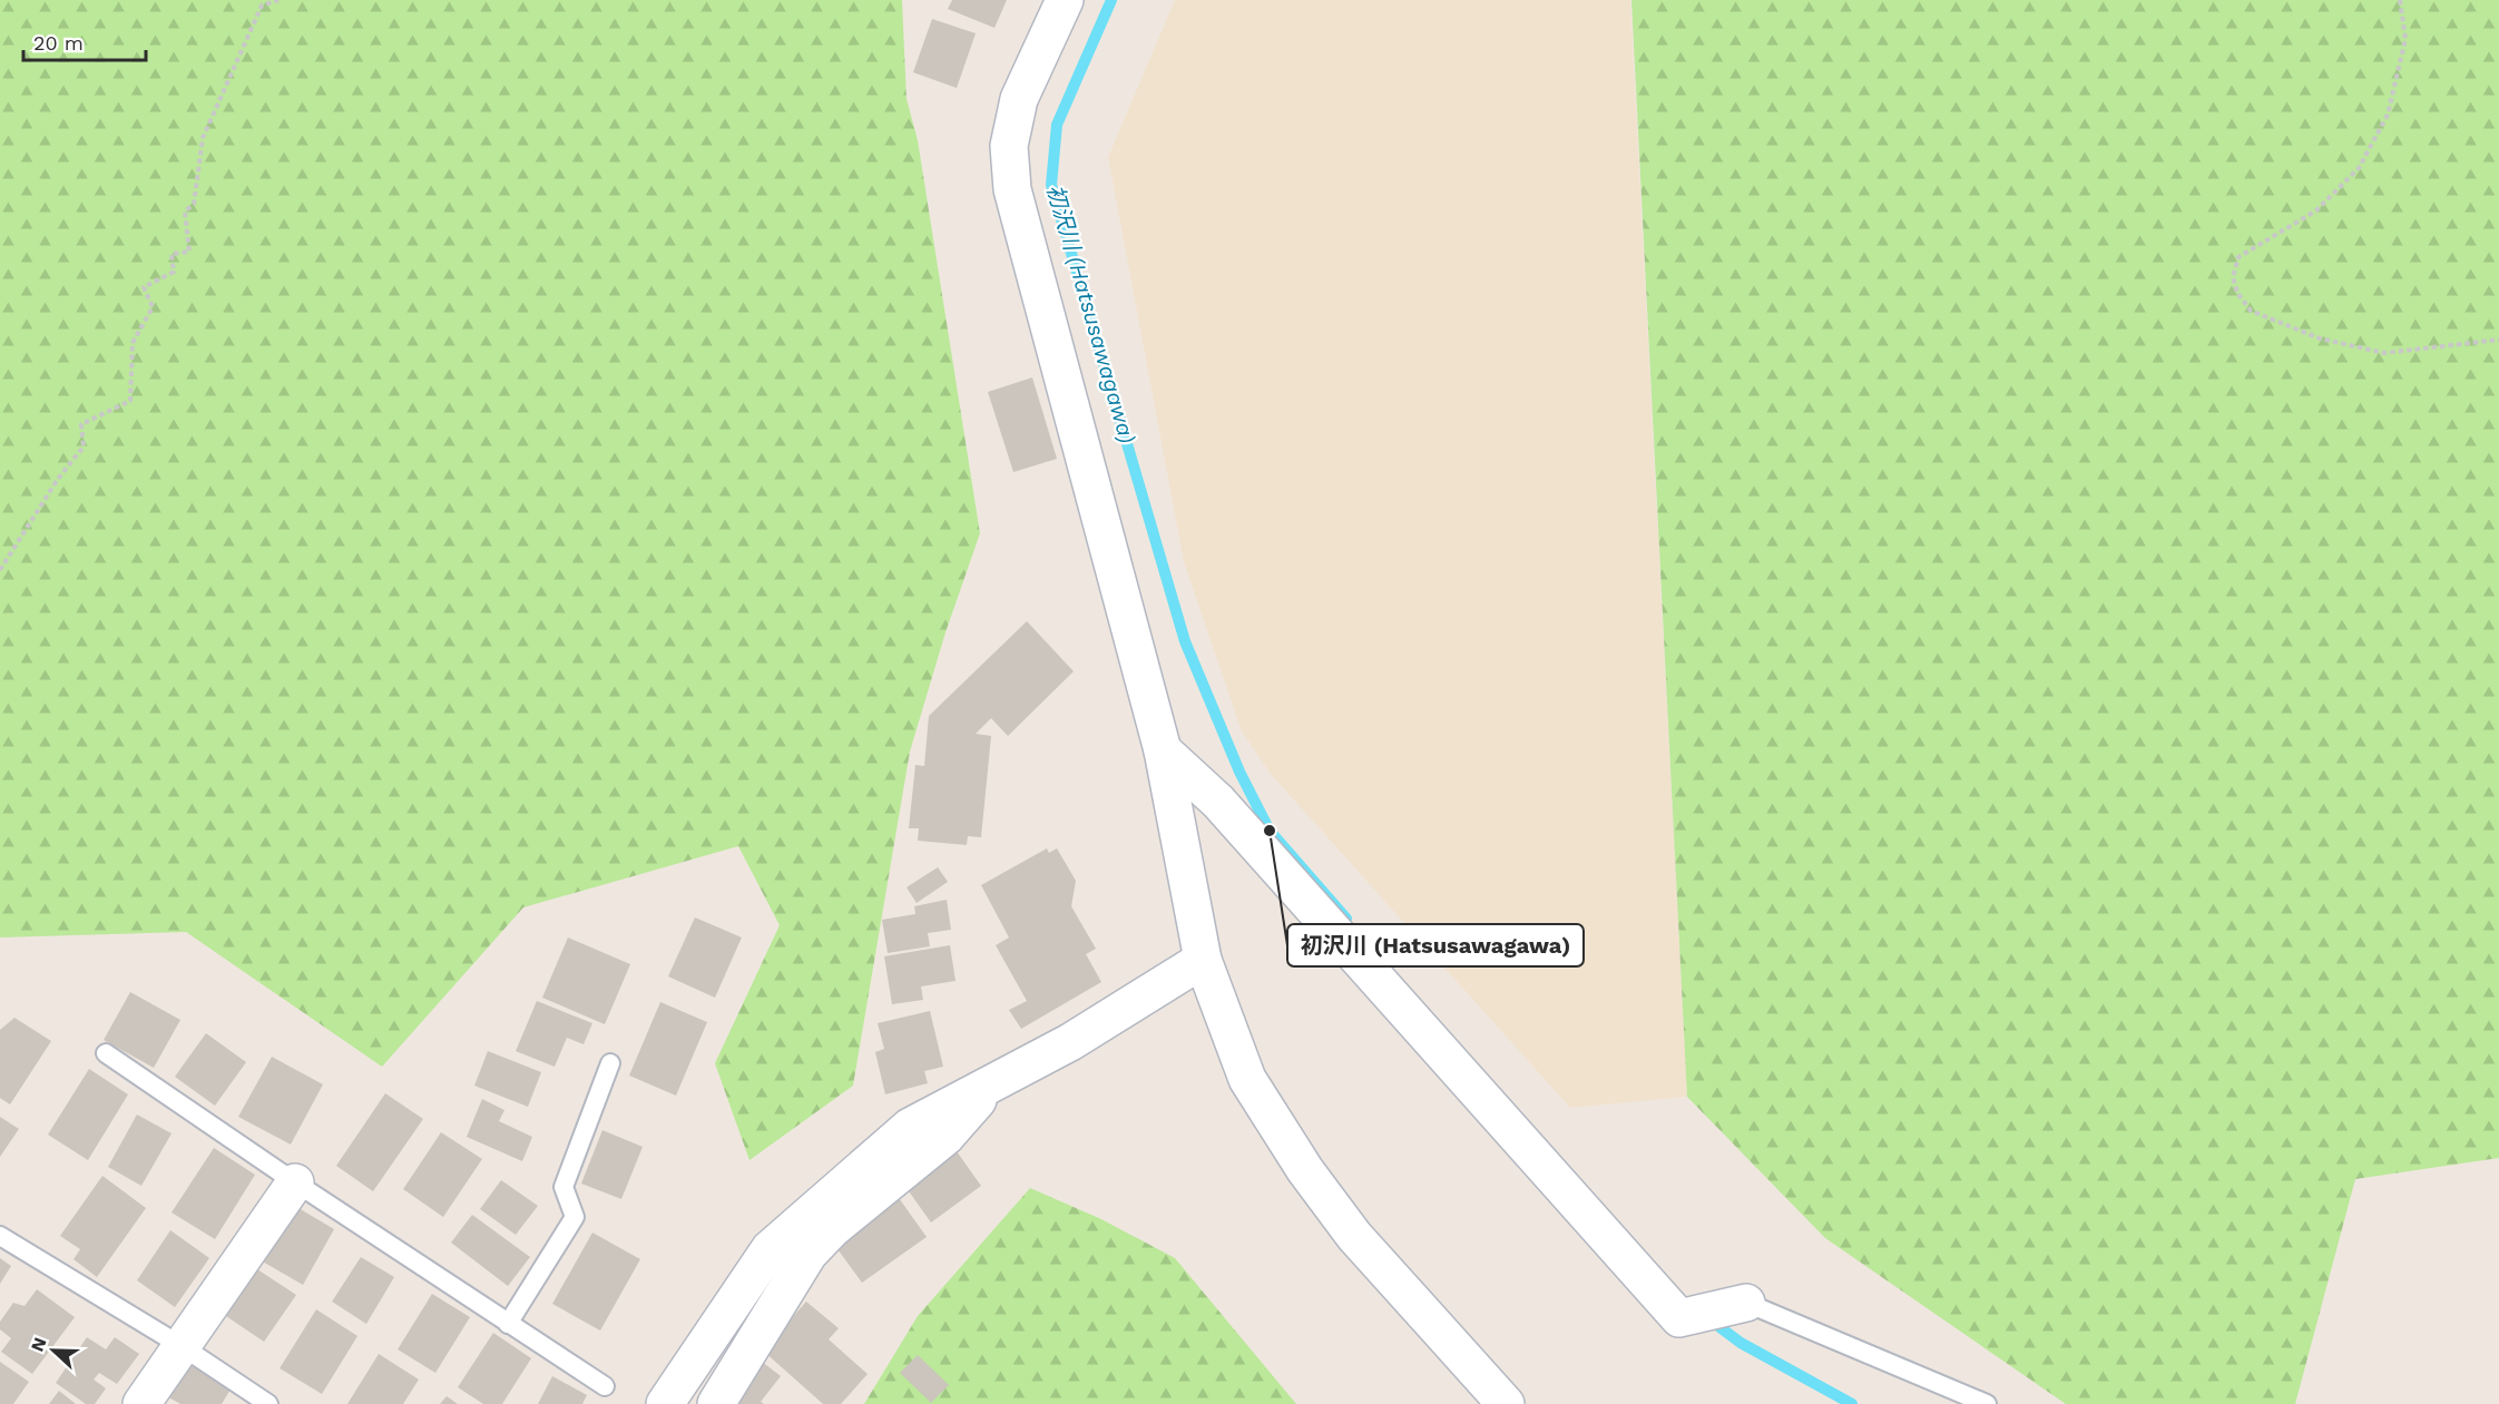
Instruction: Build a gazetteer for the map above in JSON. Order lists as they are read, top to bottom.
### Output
{
  "water": ["初沢川 (Hatsusawagawa)"],
  "places": ["初沢川 (Hatsusawagawa)"],
  "scale_bar": "20 m",
  "north": "left"
}
